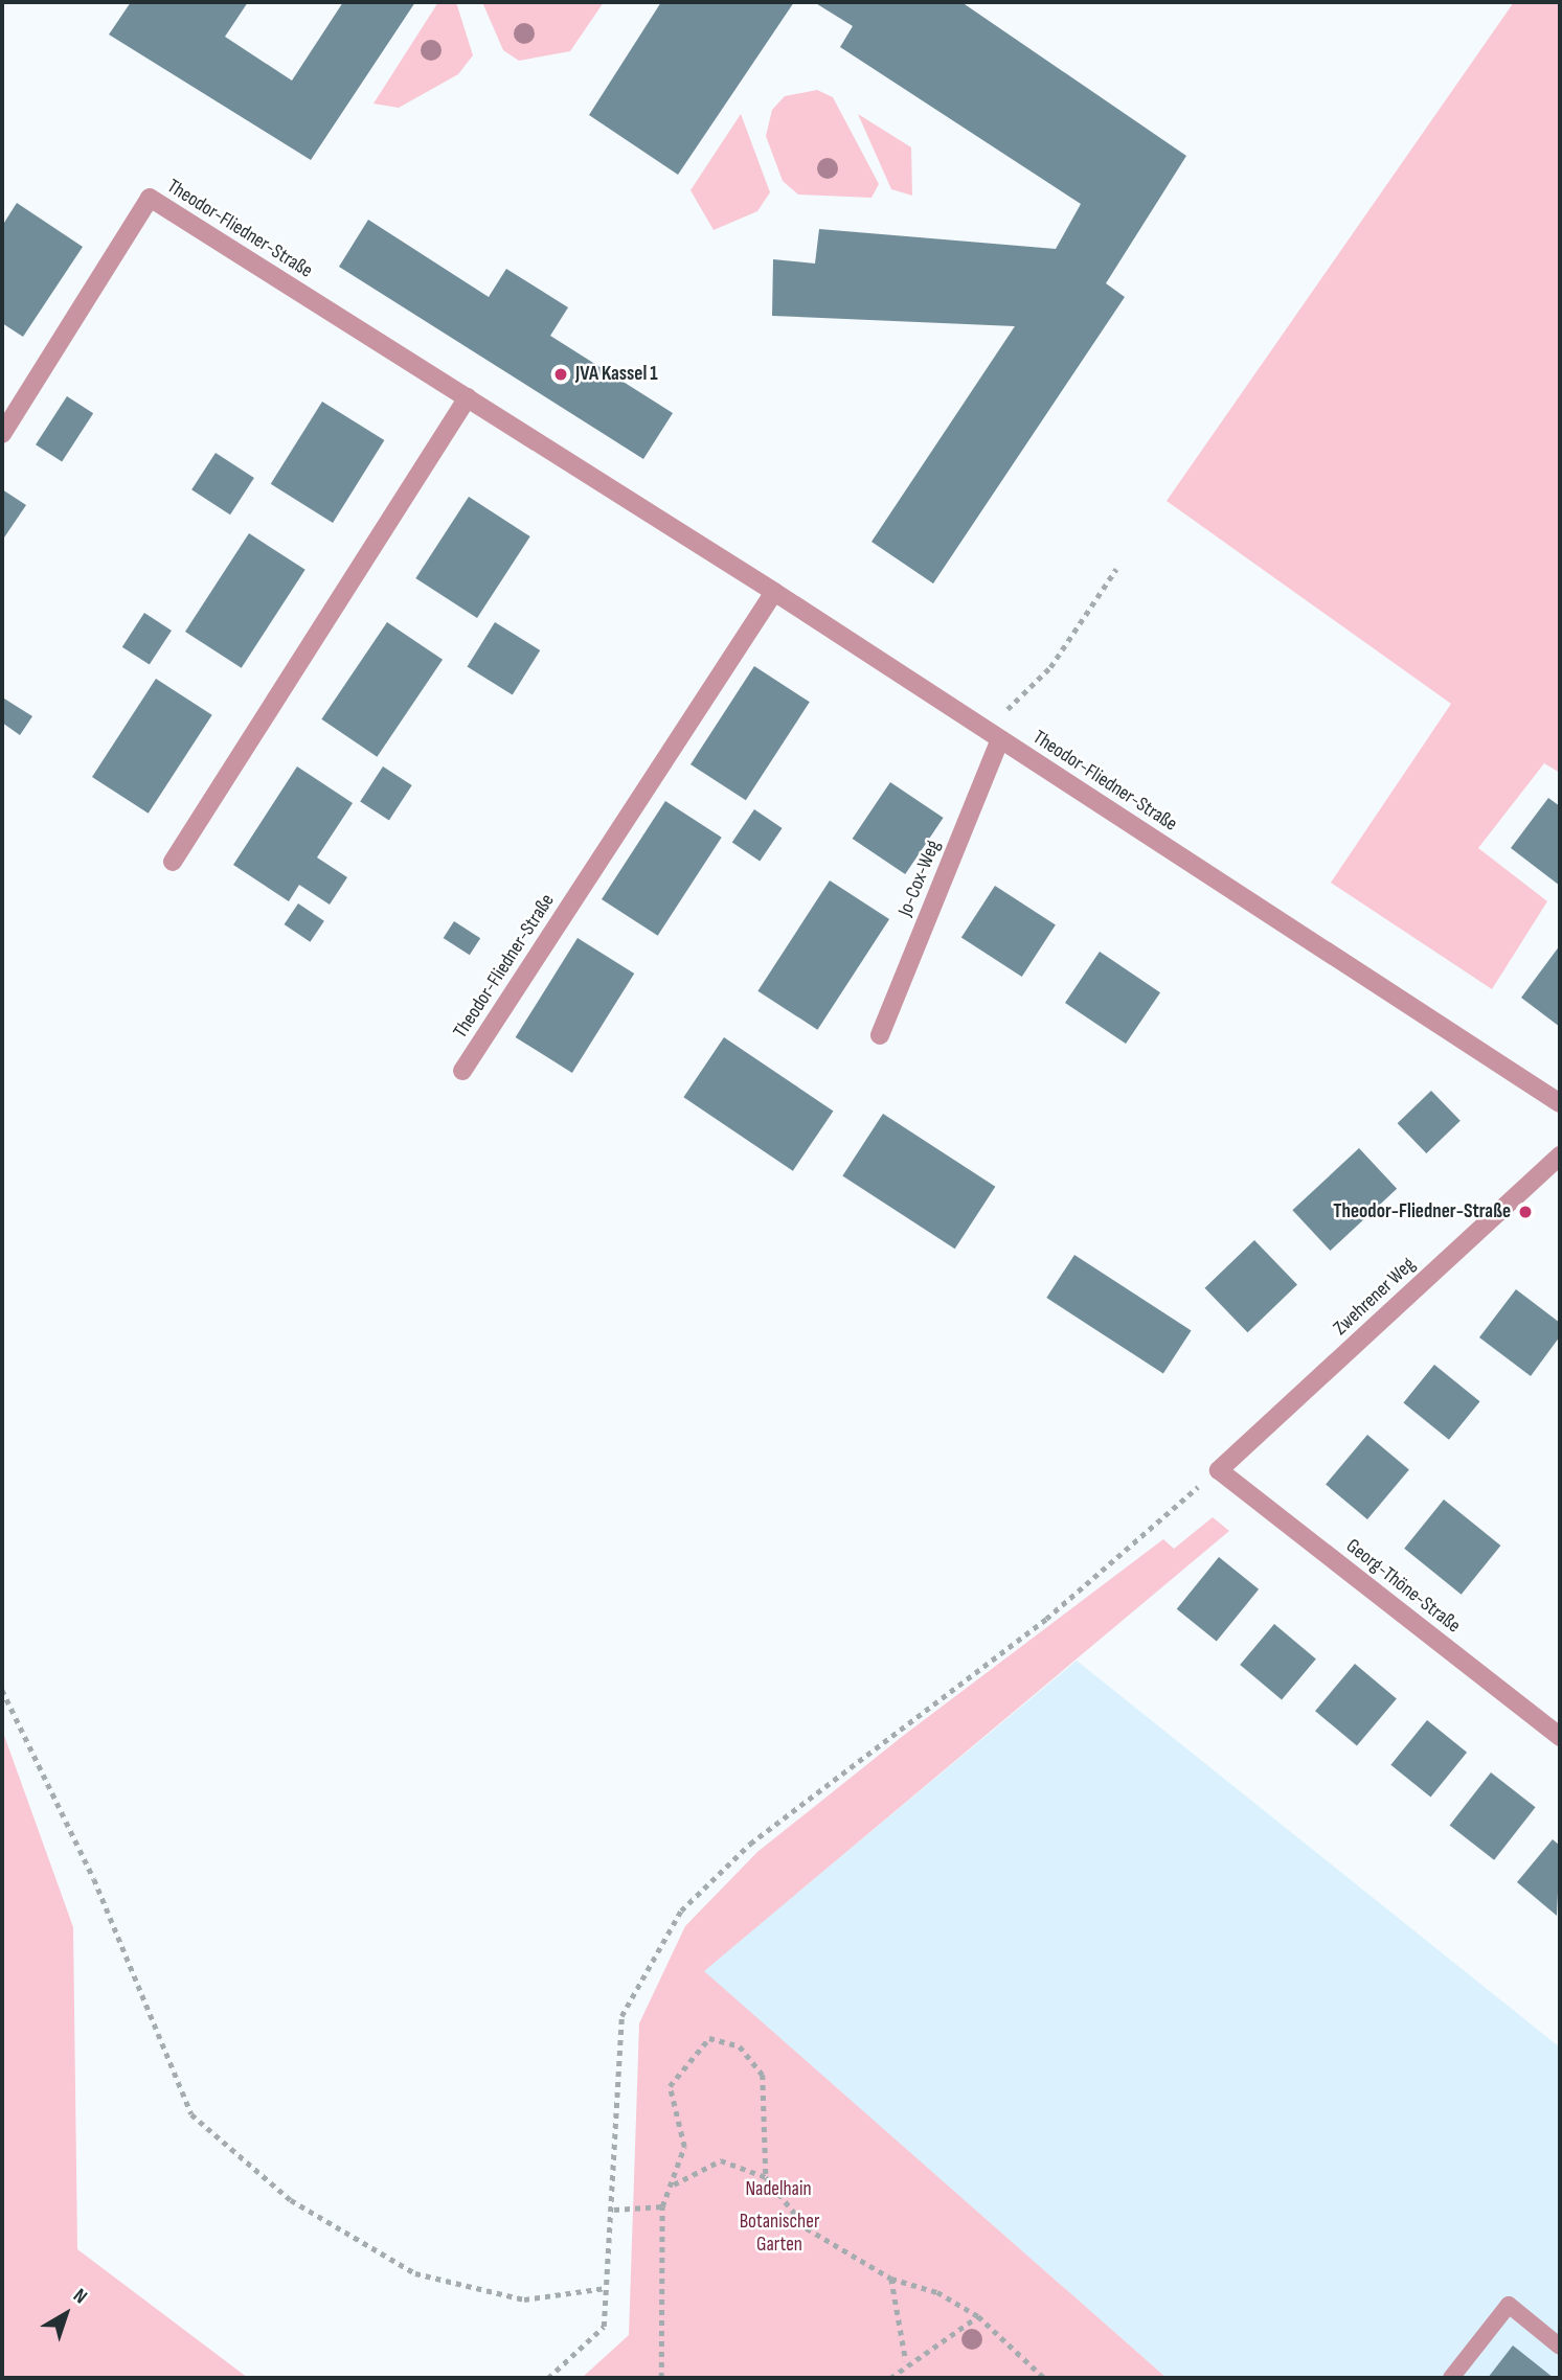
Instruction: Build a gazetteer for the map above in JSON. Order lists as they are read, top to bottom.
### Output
{
  "streets": {
    "street": [
      "Theodor-Fliedner-Straße",
      "Jo-Cox-Weg",
      "Zwehrener Weg",
      "Georg-Thöne-Straße"
    ]
  },
  "crossings": [
    ["Theodor-Fliedner-Straße", "Jo-Cox-Weg"],
    ["Zwehrener Weg", "Georg-Thöne-Straße"]
  ],
  "parks": ["Nadelhain", "Botanischer Garten"],
  "places": ["JVA Kassel 1", "Theodor-Fliedner-Straße"],
  "north": "top right"
}
